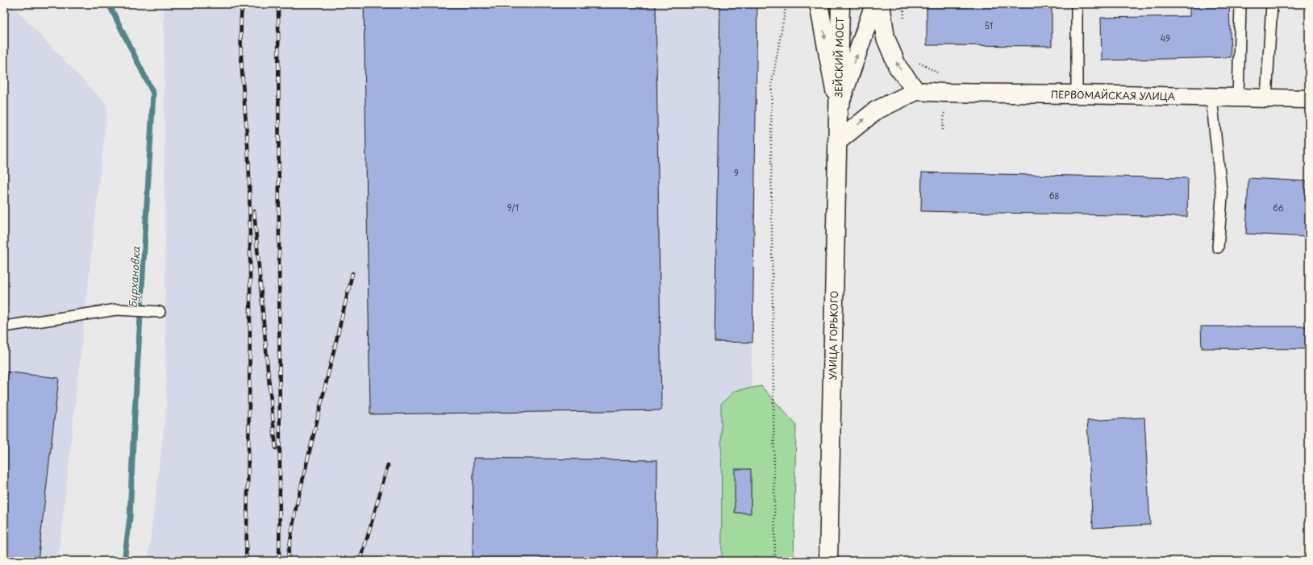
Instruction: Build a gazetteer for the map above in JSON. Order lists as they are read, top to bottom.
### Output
{
  "streets": {
    "main road": ["ЗЕЙСКИЙ МОСТ", "ПЕРВОМАЙСКАЯ УЛИЦА", "УЛИЦА ГОРЬКОГО"]
  },
  "crossings": [
    ["ЗЕЙСКИЙ МОСТ", "УЛИЦА ГОРЬКОГО"]
  ],
  "water": ["Бурхановка"],
  "house_numbers": [
    "51",
    "49",
    "9",
    "68",
    "9/1",
    "66"
  ]
}
